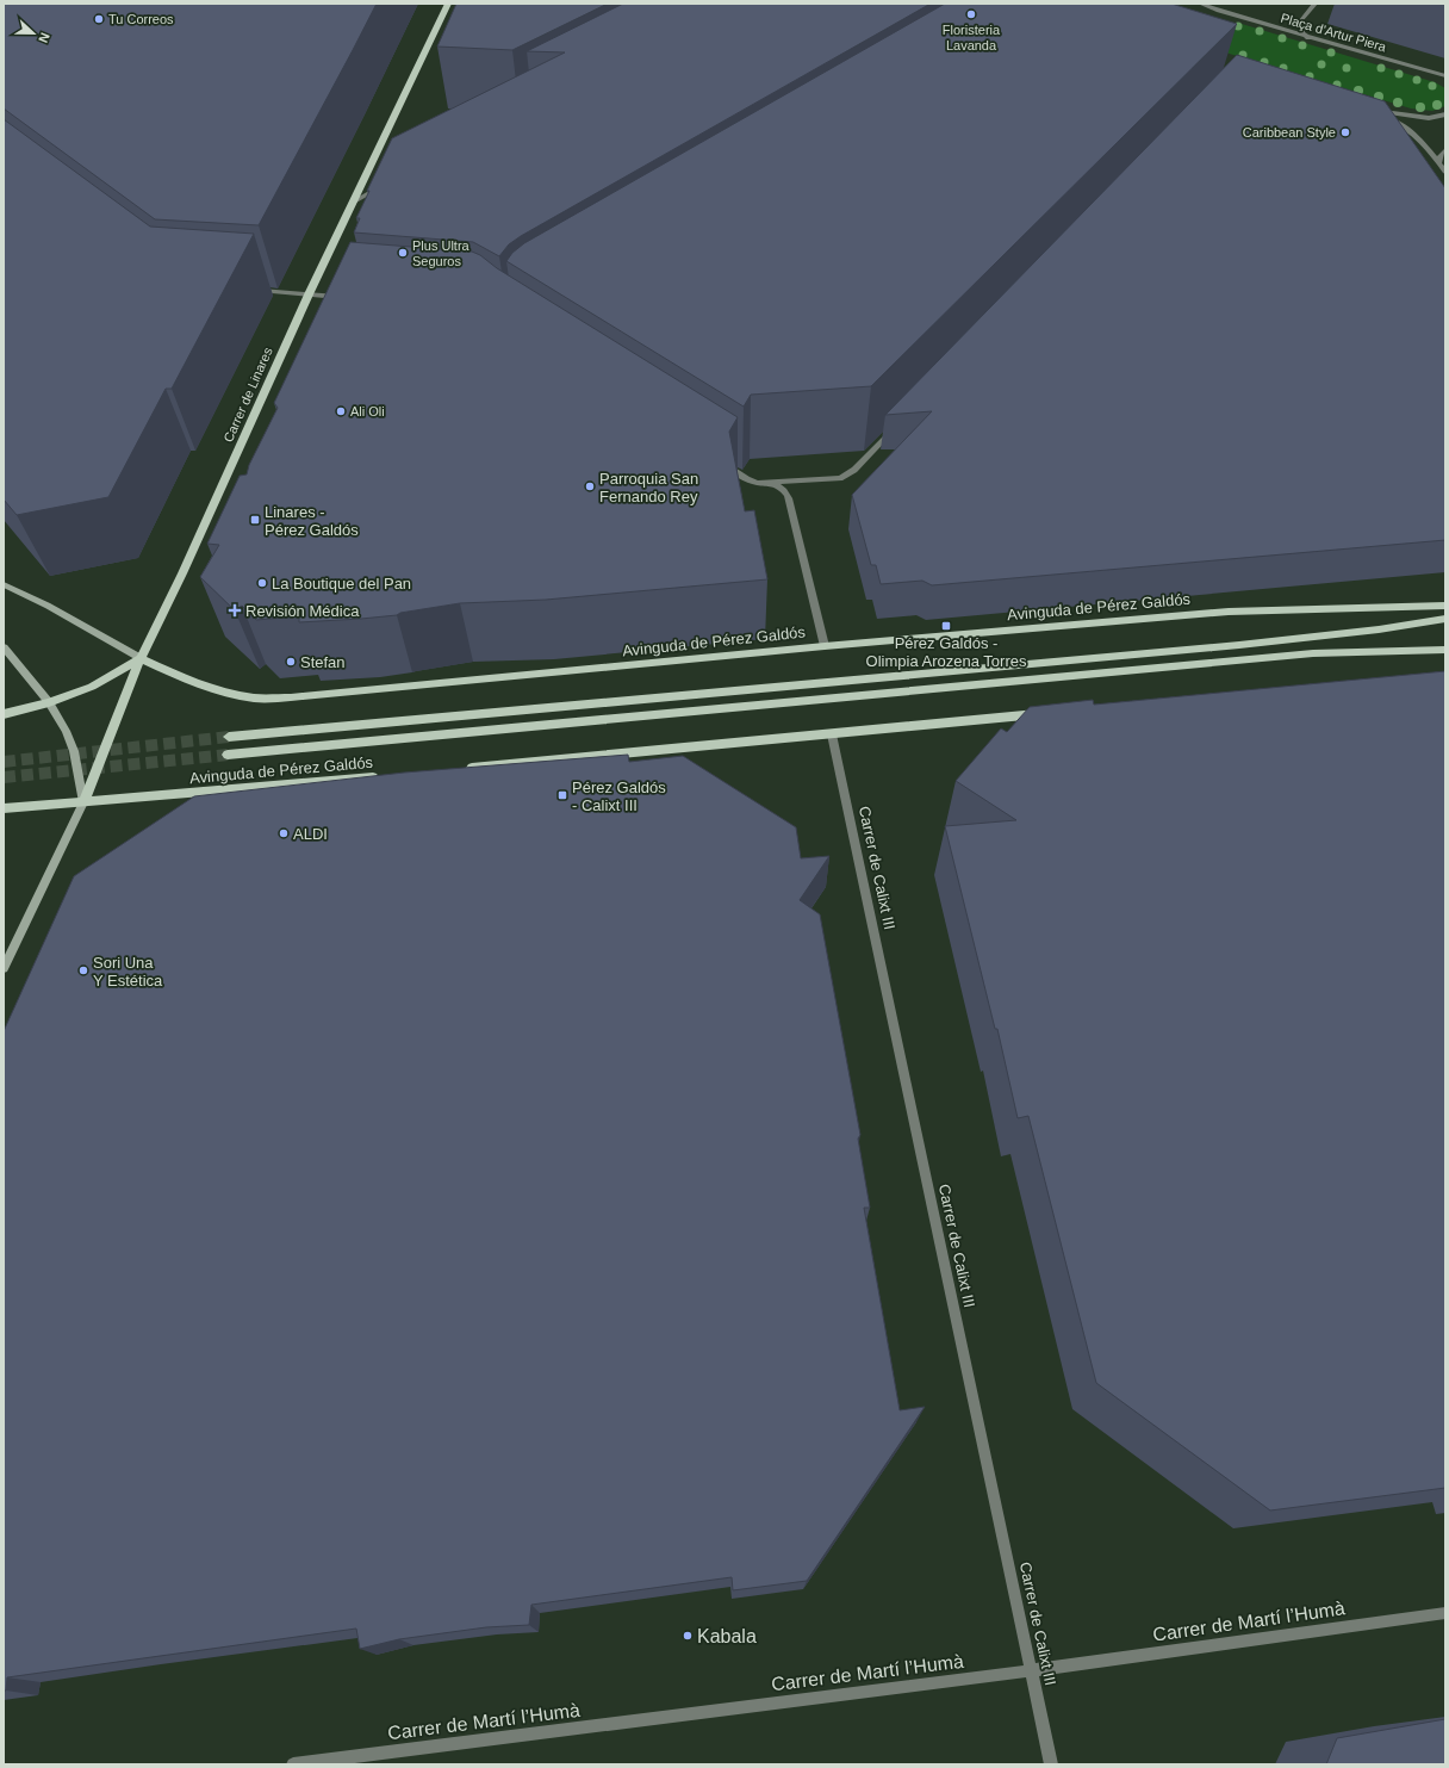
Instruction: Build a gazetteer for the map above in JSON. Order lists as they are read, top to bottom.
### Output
{
  "streets": {
    "main road": ["Carrer de Linares", "Avinguda de Pérez Galdós"],
    "street": ["Plaça d'Artur Piera", "Carrer de Calixt III", "Carrer de Martí l’Humà"]
  },
  "crossings": [
    ["Carrer de Linares", "Avinguda de Pérez Galdós"],
    ["Carrer de Calixt III", "Carrer de Martí l’Humà"]
  ],
  "places": {
    "other": [
      "Floristeria Lavanda",
      "Tu Correos",
      "Caribbean Style",
      "Plus Ultra Seguros",
      "Ali Oli",
      "Parroquia San Fernando Rey",
      "La Boutique del Pan",
      "Stefan",
      "ALDI",
      "Sori Una Y Estética",
      "Kabala"
    ],
    "transit": ["Linares - Pérez Galdós", "Pérez Galdós - Olimpia Arozena Torres", "Pérez Galdós - Calixt III"],
    "health": ["Revisión Médica"]
  },
  "north": "right"
}
